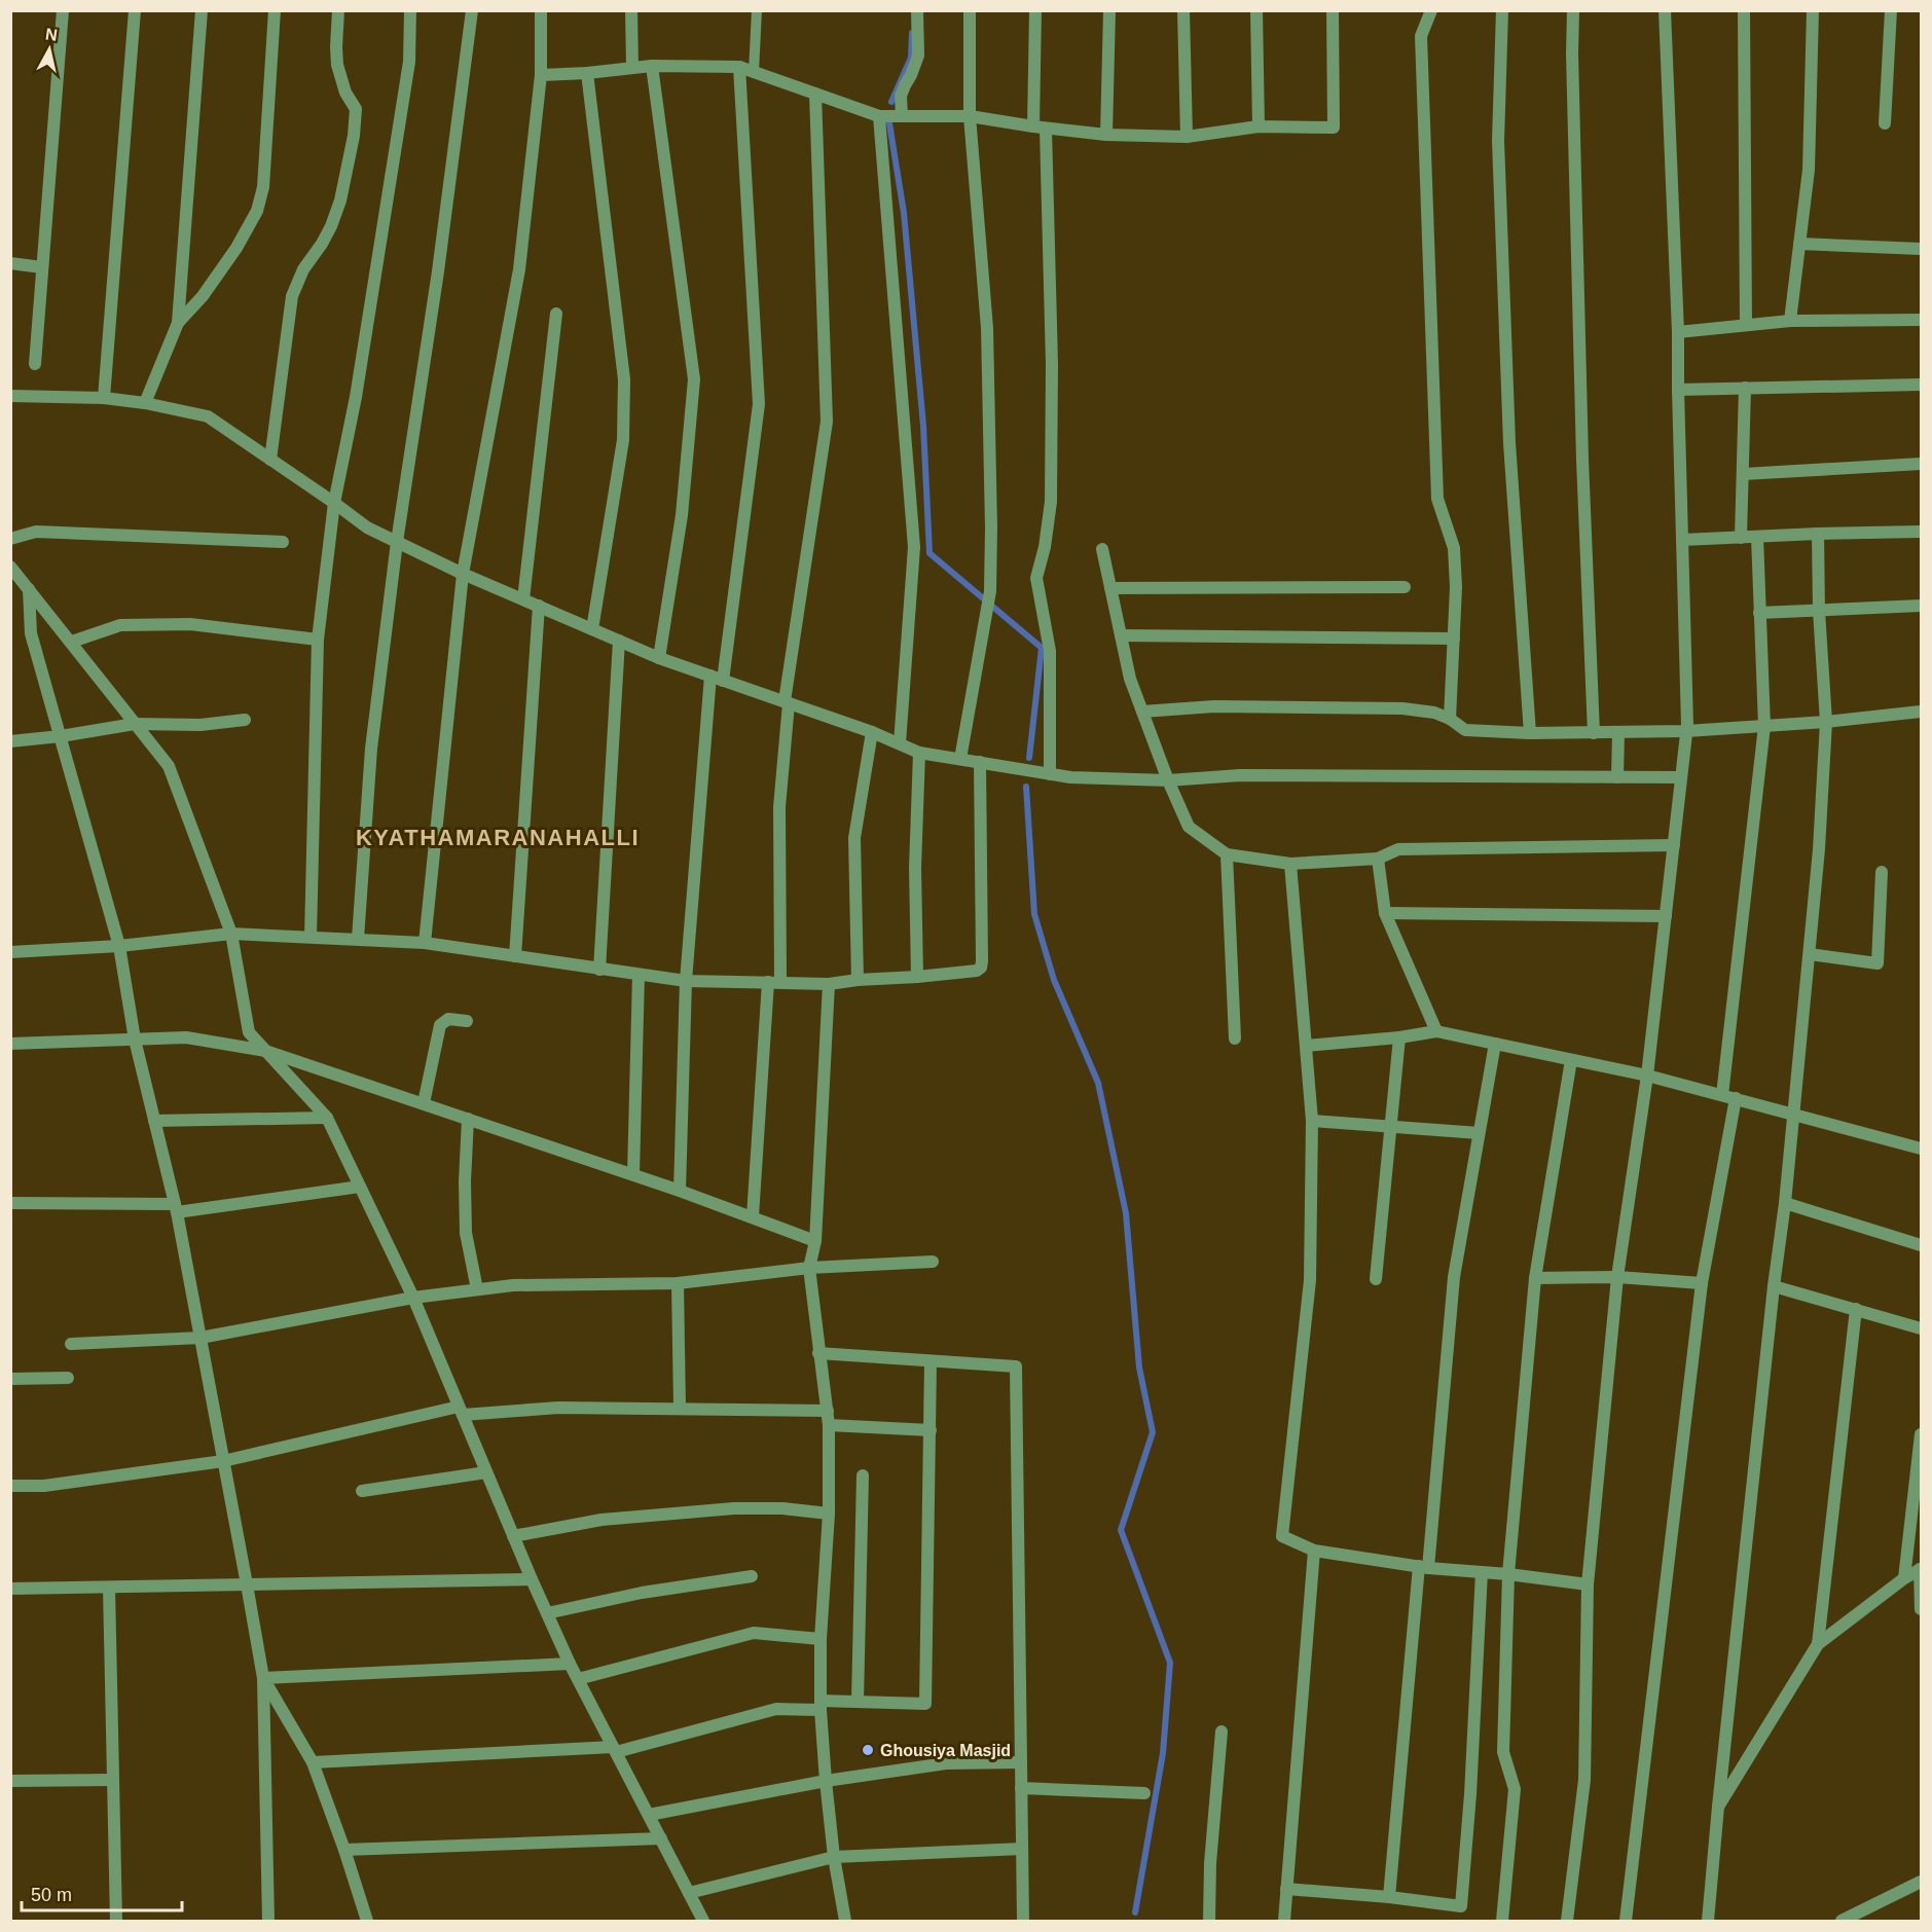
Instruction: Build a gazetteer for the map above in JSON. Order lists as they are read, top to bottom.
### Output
{
  "districts": ["KYATHAMARANAHALLI"],
  "places": ["Ghousiya Masjid"],
  "scale_bar": "50 m",
  "north": "top"
}
